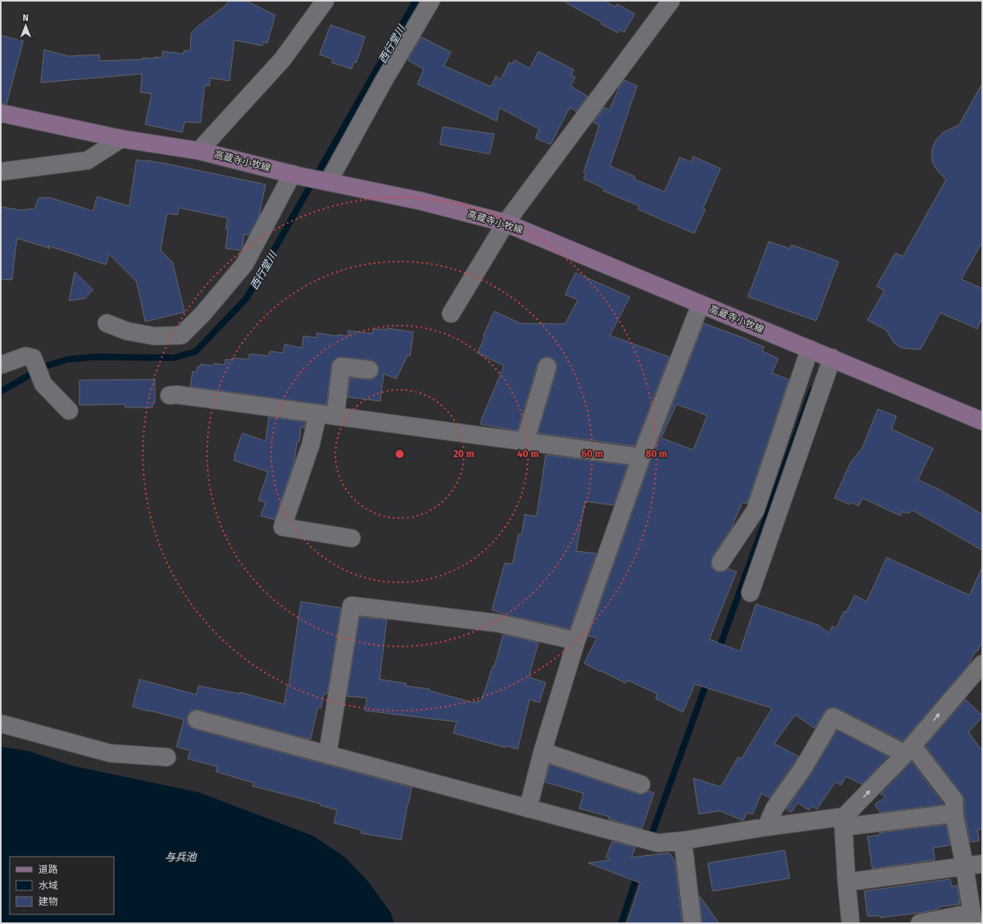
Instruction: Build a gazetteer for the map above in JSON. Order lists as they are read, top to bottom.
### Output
{
  "streets": {
    "main road": ["高蔵寺小牧線"]
  },
  "water": ["西行堂川", "与兵池"],
  "legend": ["道路", "水域", "建物"],
  "north": "top",
  "rings": [
    "20 m",
    "40 m",
    "60 m",
    "80 m"
  ]
}
